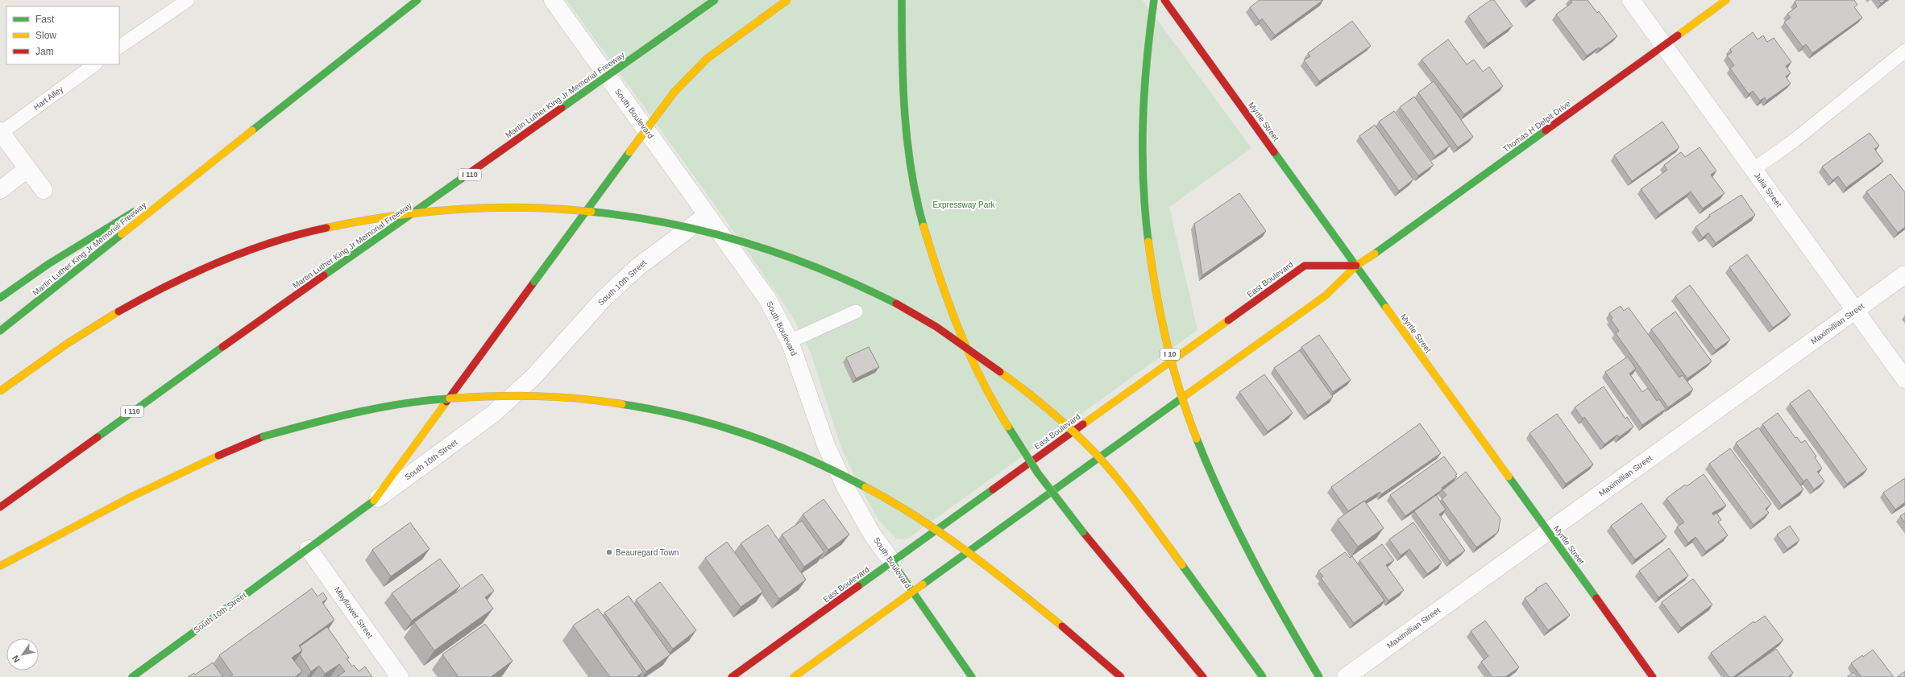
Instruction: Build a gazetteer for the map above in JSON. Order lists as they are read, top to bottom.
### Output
{
  "streets": {
    "main road": [
      "Martin Luther King Jr Memorial Freeway",
      "South Boulevard",
      "Myrtle Street",
      "Thomas H Delpit Drive",
      "I 110",
      "East Boulevard",
      "South 10th Street",
      "I 10"
    ],
    "street": ["Julia Street", "Maximillian Street", "Mayflower Street"],
    "lane": ["Hart Alley"]
  },
  "crossings": [
    ["South Boulevard", "East Boulevard"],
    ["South Boulevard", "South 10th Street"],
    ["Myrtle Street", "Thomas H Delpit Drive"],
    ["Myrtle Street", "East Boulevard"],
    ["Myrtle Street", "Maximillian Street"],
    ["Thomas H Delpit Drive", "Julia Street"],
    ["Thomas H Delpit Drive", "East Boulevard"],
    ["Julia Street", "Maximillian Street"],
    ["South 10th Street", "Mayflower Street"]
  ],
  "parks": ["Expressway Park"],
  "places": ["Beauregard Town"],
  "legend": ["Fast", "Slow", "Jam"],
  "north": "bottom left"
}
